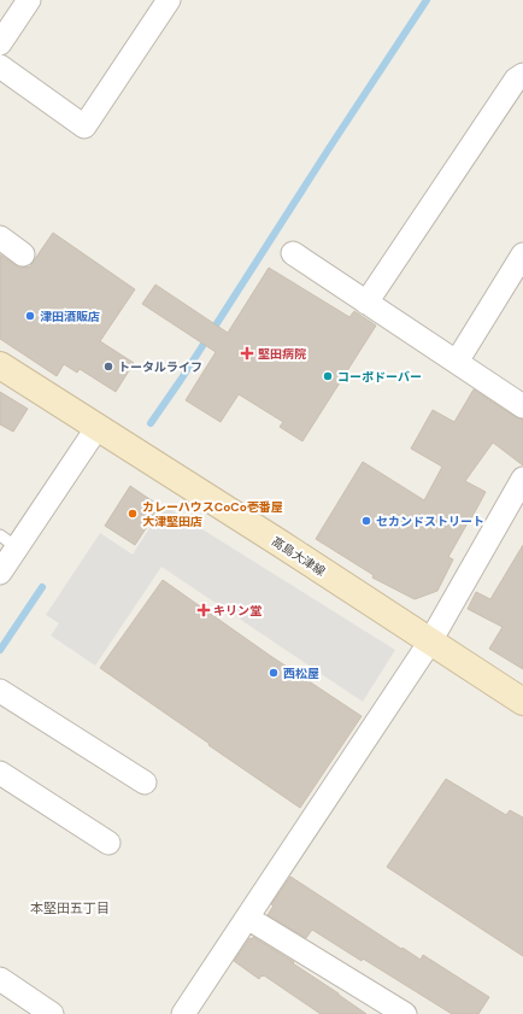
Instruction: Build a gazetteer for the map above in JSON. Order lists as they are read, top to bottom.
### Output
{
  "streets": {
    "main road": ["高島大津線"]
  },
  "districts": ["本堅田五丁目"],
  "places": {
    "other": [
      "津田酒販店",
      "トータルライフ",
      "コーポドーバー",
      "カレーハウスCoCo壱番屋 大津堅田店",
      "セカンドストリート",
      "西松屋"
    ],
    "health": ["堅田病院", "キリン堂"]
  }
}
